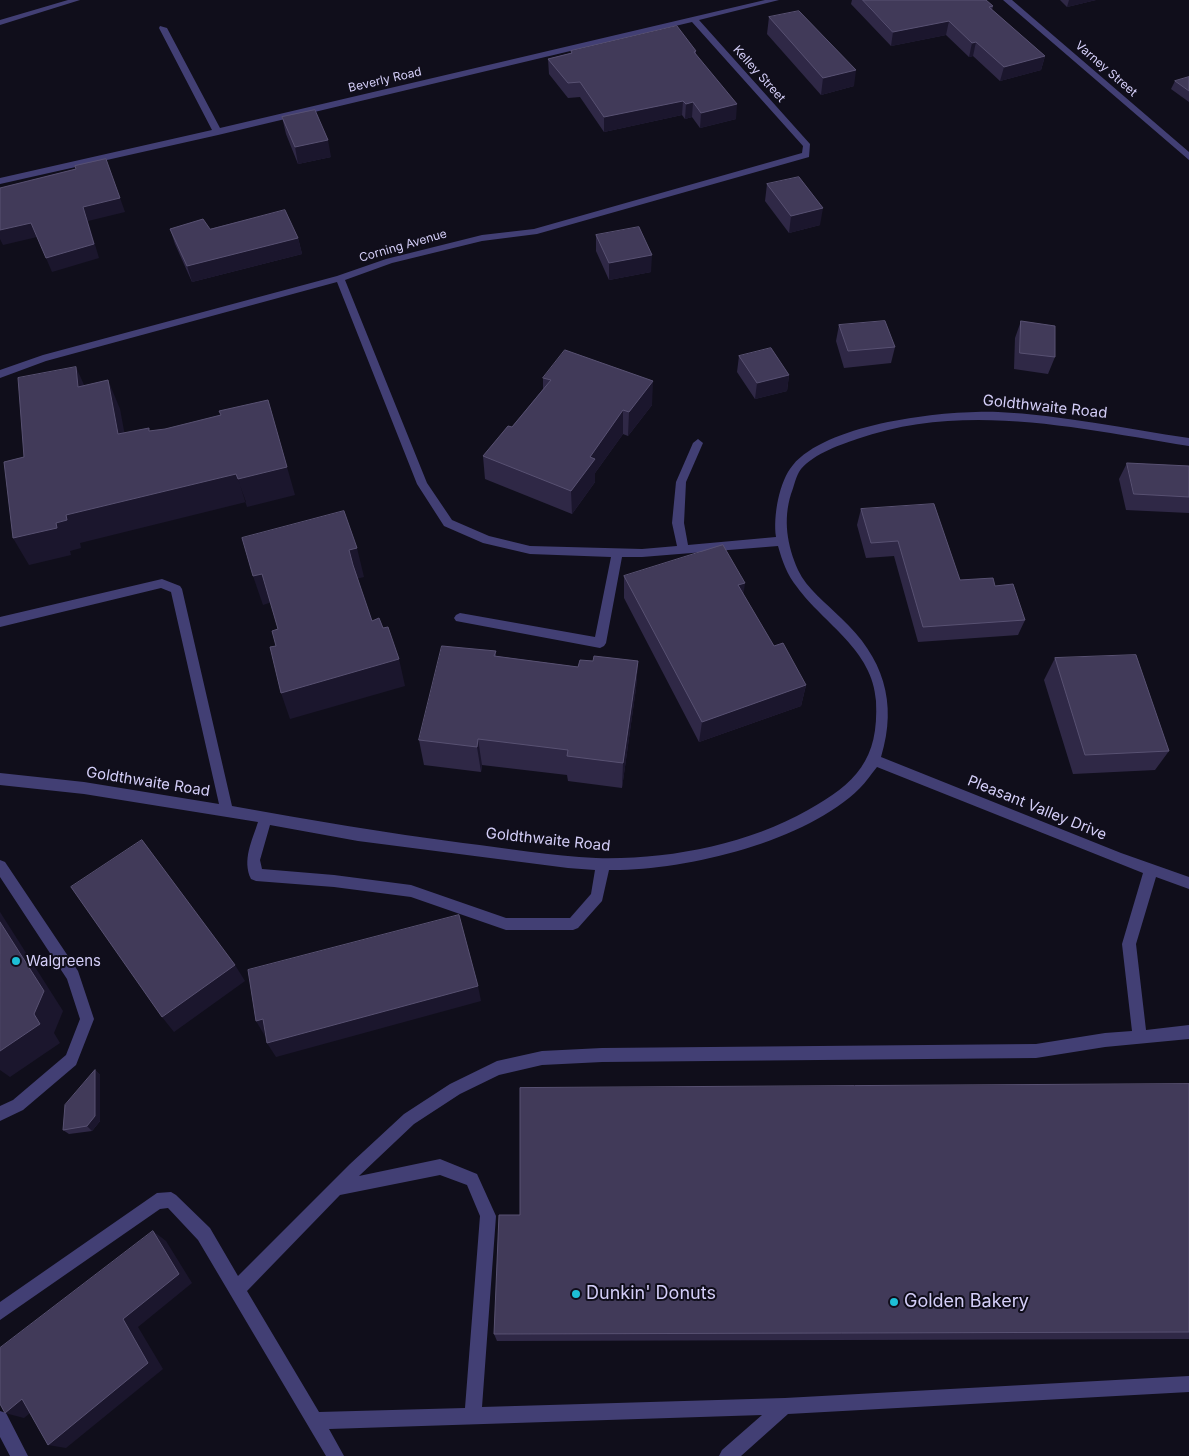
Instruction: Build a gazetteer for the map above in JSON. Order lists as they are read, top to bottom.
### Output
{
  "streets": {
    "street": [
      "Varney Street",
      "Kelley Street",
      "Beverly Road",
      "Corning Avenue",
      "Goldthwaite Road",
      "Pleasant Valley Drive"
    ]
  },
  "crossings": [
    ["Kelley Street", "Beverly Road"],
    ["Kelley Street", "Corning Avenue"],
    ["Goldthwaite Road", "Pleasant Valley Drive"]
  ],
  "places": ["Walgreens", "Dunkin' Donuts", "Golden Bakery"]
}
